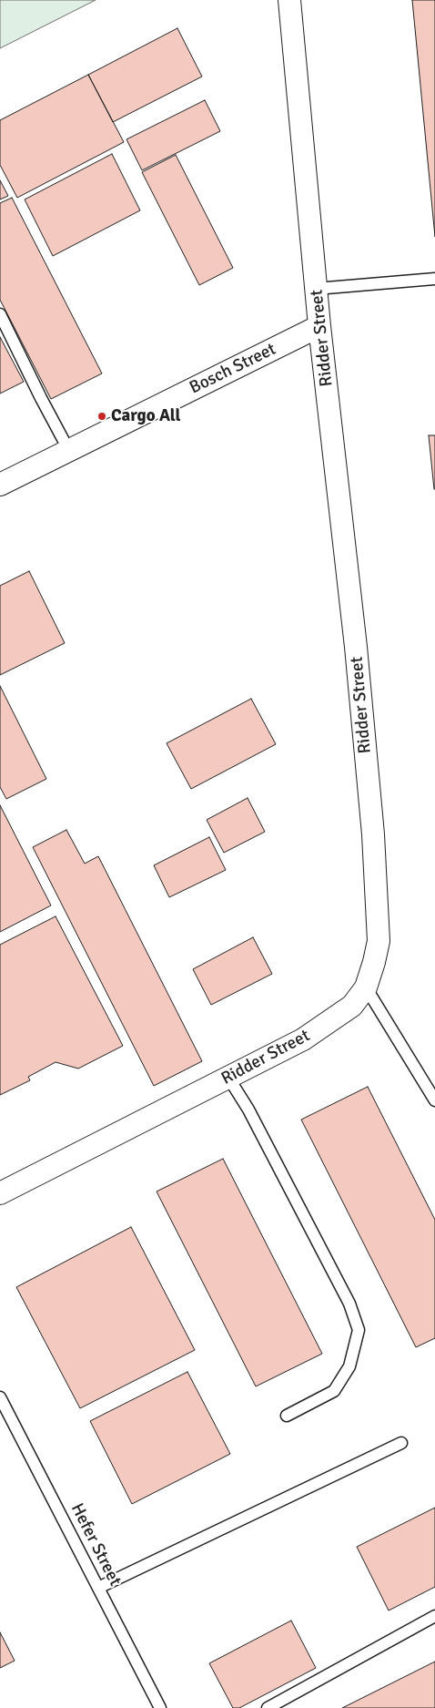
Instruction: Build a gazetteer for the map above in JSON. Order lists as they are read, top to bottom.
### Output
{
  "streets": {
    "street": ["Ridder Street", "Bosch Street"],
    "lane": ["Hefer Street"]
  },
  "crossings": [
    ["Ridder Street", "Bosch Street"]
  ],
  "places": ["Cargo All"]
}
